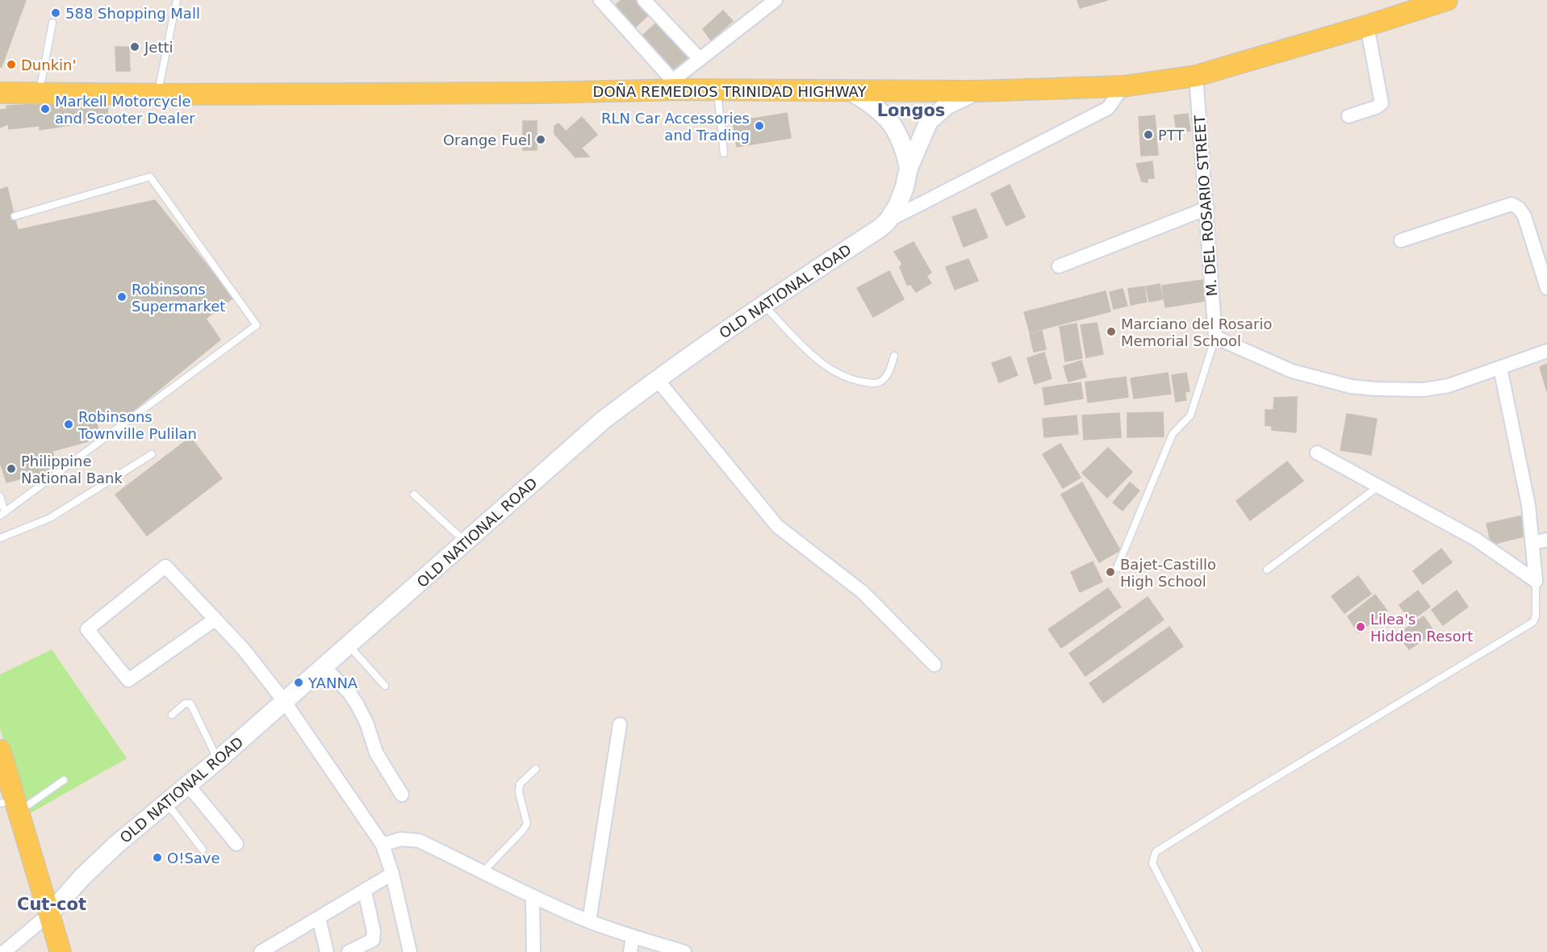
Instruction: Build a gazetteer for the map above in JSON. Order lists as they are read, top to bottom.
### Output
{
  "streets": {
    "main road": ["DOÑA REMEDIOS TRINIDAD HIGHWAY", "OLD NATIONAL ROAD"],
    "street": ["M. DEL ROSARIO STREET"]
  },
  "crossings": [
    ["DOÑA REMEDIOS TRINIDAD HIGHWAY", "M. DEL ROSARIO STREET"],
    ["DOÑA REMEDIOS TRINIDAD HIGHWAY", "OLD NATIONAL ROAD"]
  ],
  "districts": ["Longos", "Cut-cot"],
  "places": [
    "588 Shopping Mall",
    "Jetti",
    "Dunkin'",
    "Markell Motorcycle and Scooter Dealer",
    "RLN Car Accessories and Trading",
    "PTT",
    "Orange Fuel",
    "Robinsons Supermarket",
    "Marciano del Rosario Memorial School",
    "Robinsons Townville Pulilan",
    "Philippine National Bank",
    "Bajet-Castillo High School",
    "Lilea's Hidden Resort",
    "YANNA",
    "O!Save"
  ]
}
